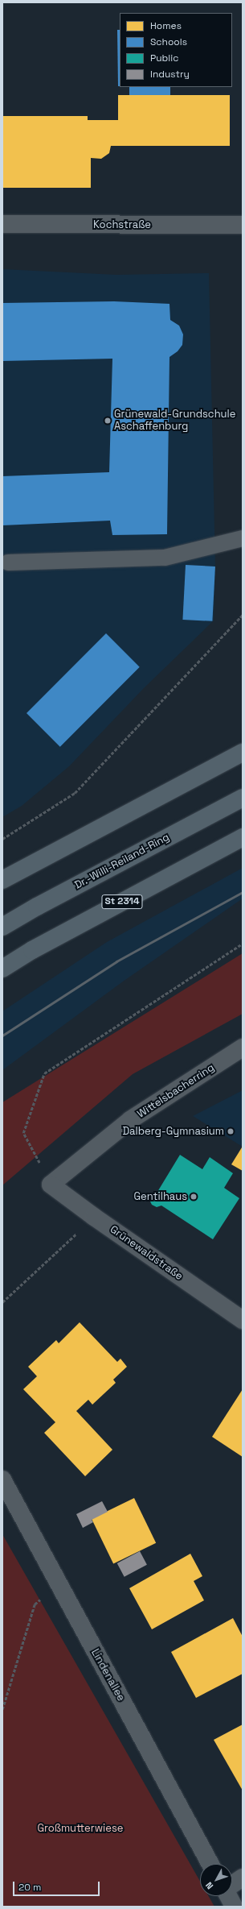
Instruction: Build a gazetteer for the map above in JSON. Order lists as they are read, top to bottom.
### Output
{
  "streets": {
    "highway": ["Dr.-Willi-Reiland-Ring", "St 2314"],
    "street": [
      "Kochstraße",
      "Wittelsbacherring",
      "Grünewaldstraße",
      "Lindenallee"
    ]
  },
  "crossings": [
    ["Wittelsbacherring", "Grünewaldstraße"]
  ],
  "parks": ["Großmutterwiese"],
  "places": ["Grünewald-Grundschule Aschaffenburg", "Dalberg-Gymnasium", "Gentilhaus"],
  "legend": [
    "Homes",
    "Schools",
    "Public",
    "Industry"
  ],
  "scale_bar": "20 m",
  "north": "bottom left"
}
